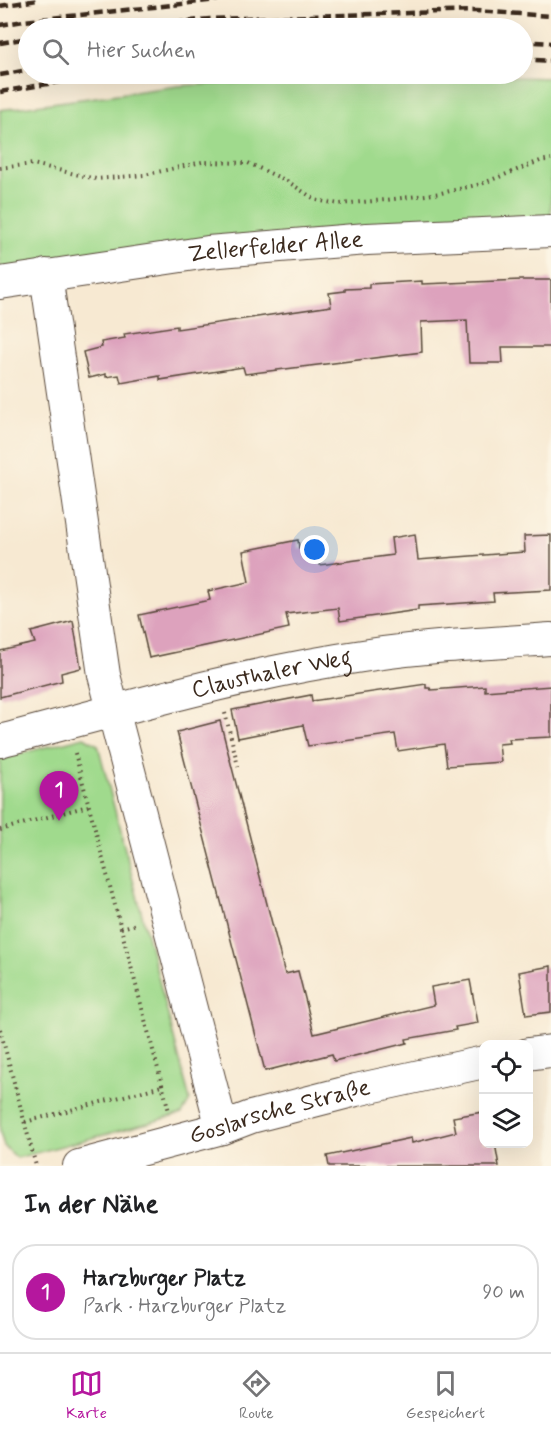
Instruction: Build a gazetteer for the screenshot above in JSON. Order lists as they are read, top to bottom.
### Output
{
  "streets": {
    "street": ["Zellerfelder Allee", "Clausthaler Weg", "Goslarsche Straße"]
  },
  "page": {
    "search": "Hier suchen",
    "pins": "1",
    "heading": "In der Nähe",
    "list": [
      {
        "mark": "1",
        "name": "Harzburger Platz",
        "note": "Park · Harzburger Platz",
        "value": "90 m"
      }
    ],
    "nav": ["Karte", "Route", "Gespeichert"]
  }
}
